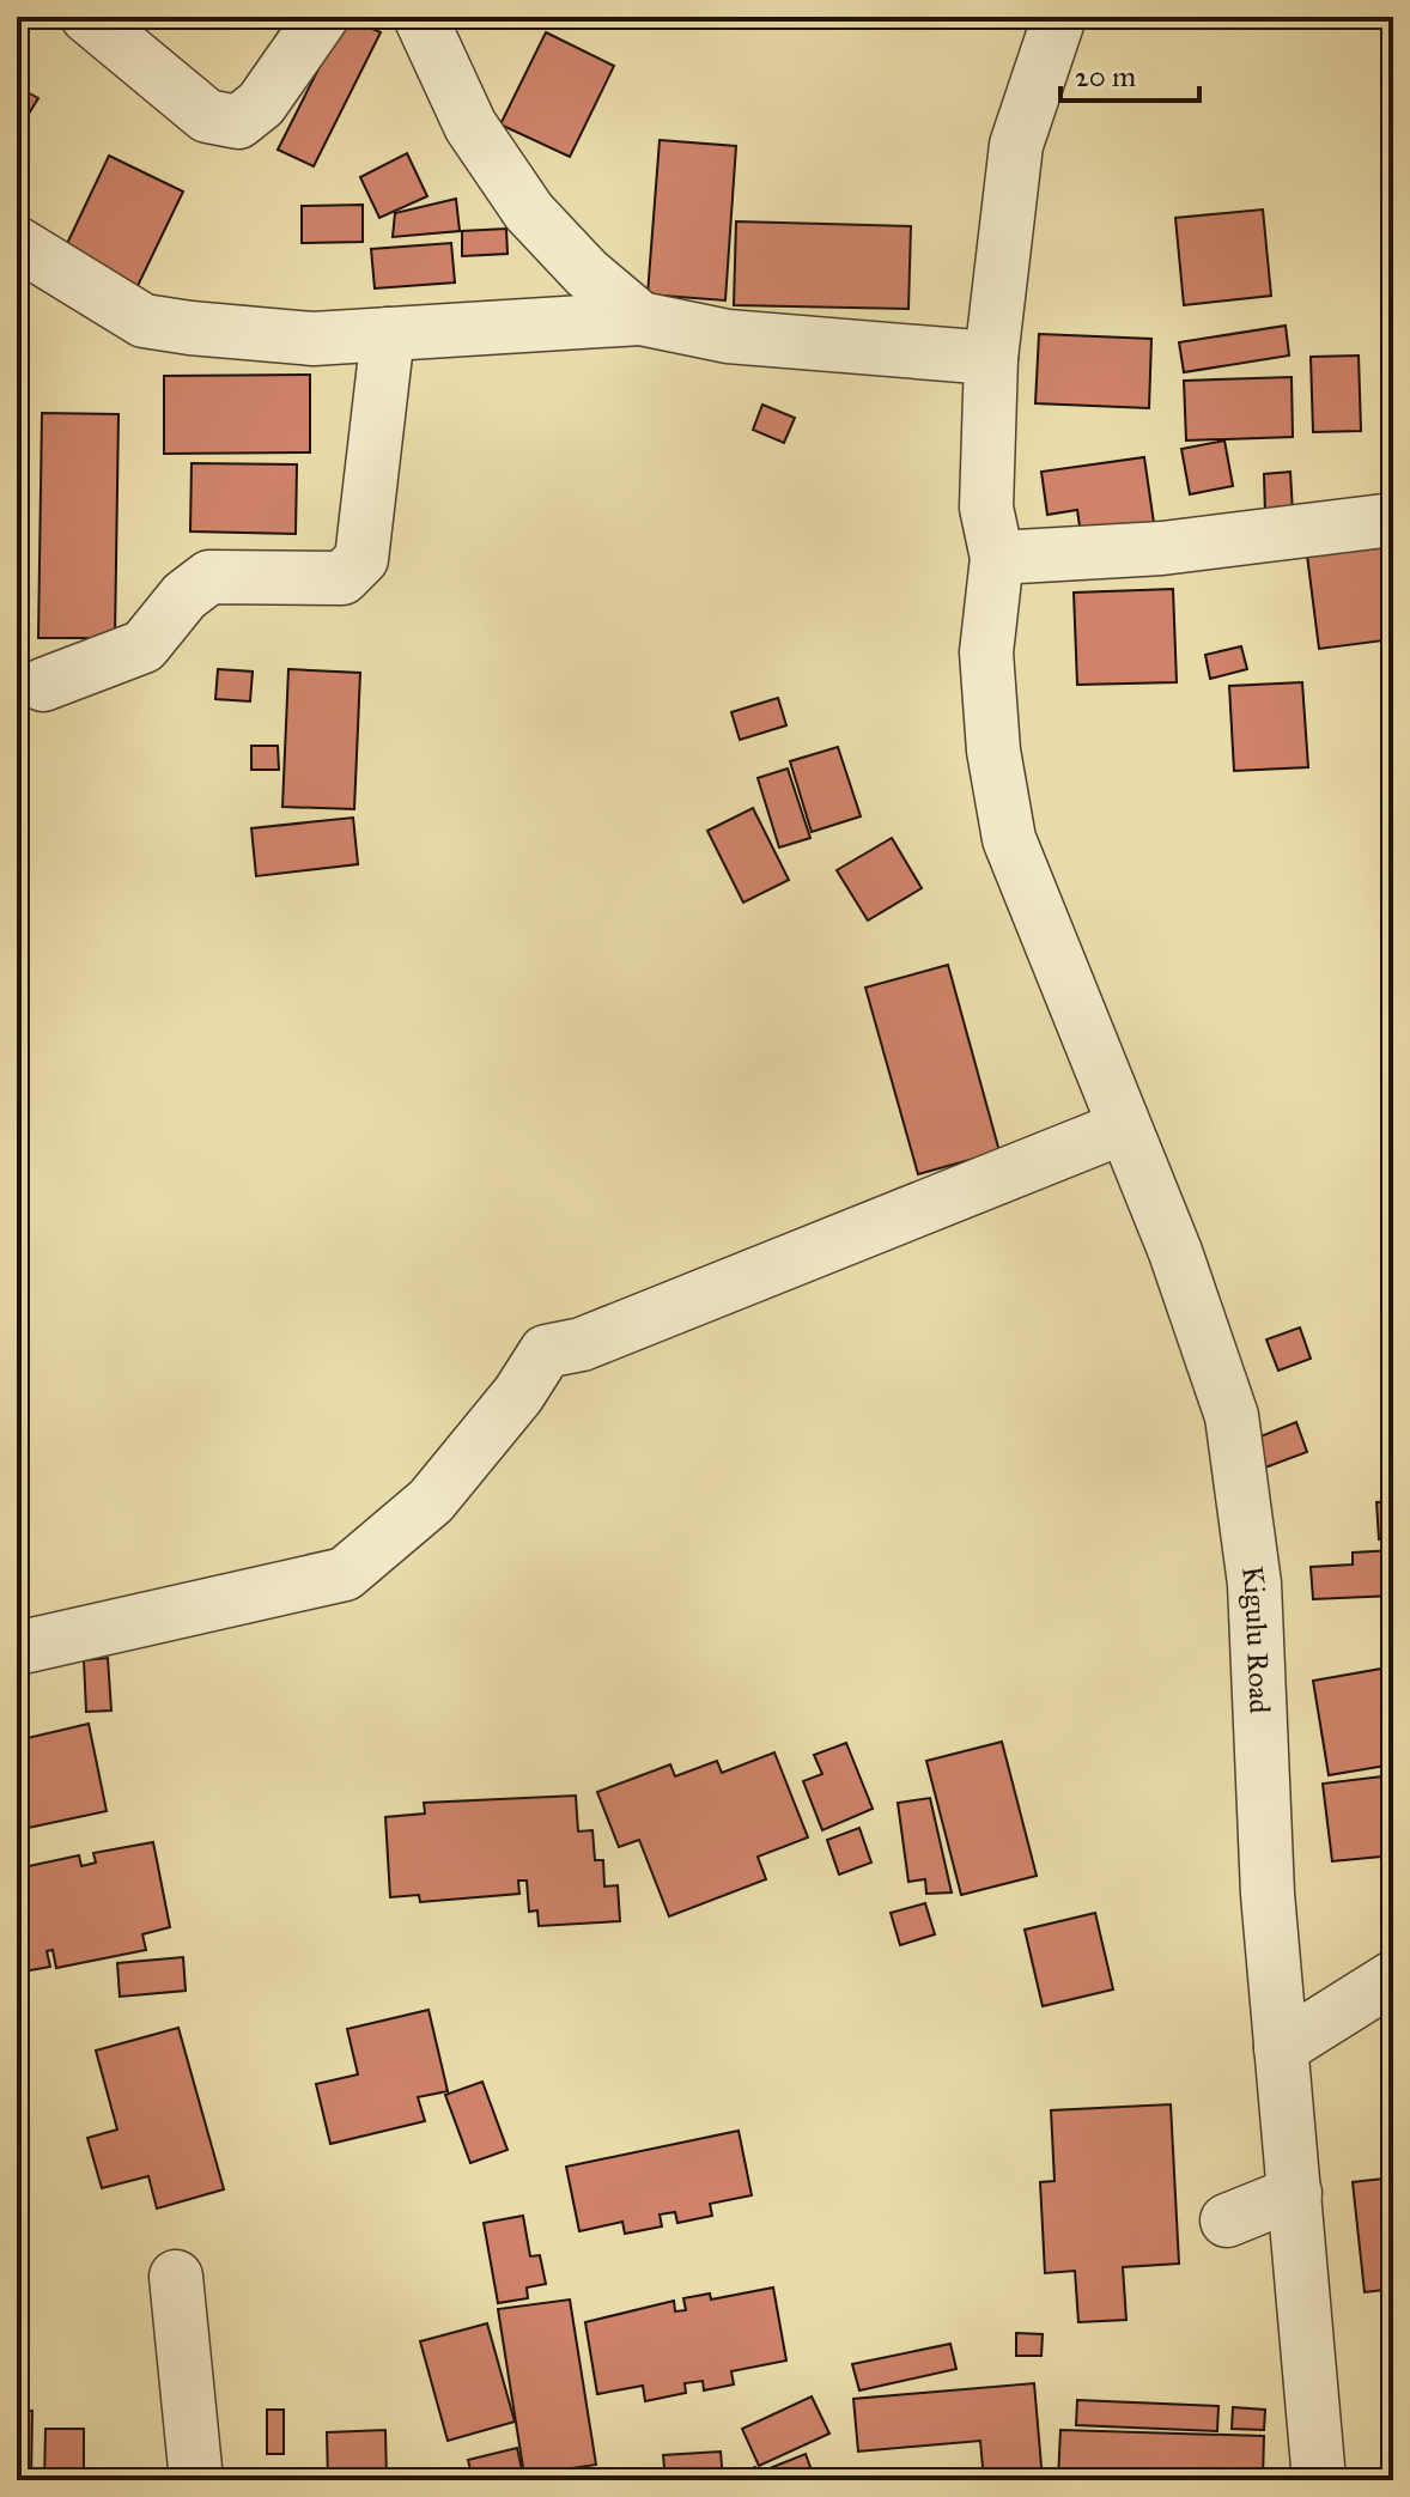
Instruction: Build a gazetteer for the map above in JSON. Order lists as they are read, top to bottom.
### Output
{
  "streets": {
    "street": ["Kigulu Road"]
  },
  "scale_bar": "20 m"
}
